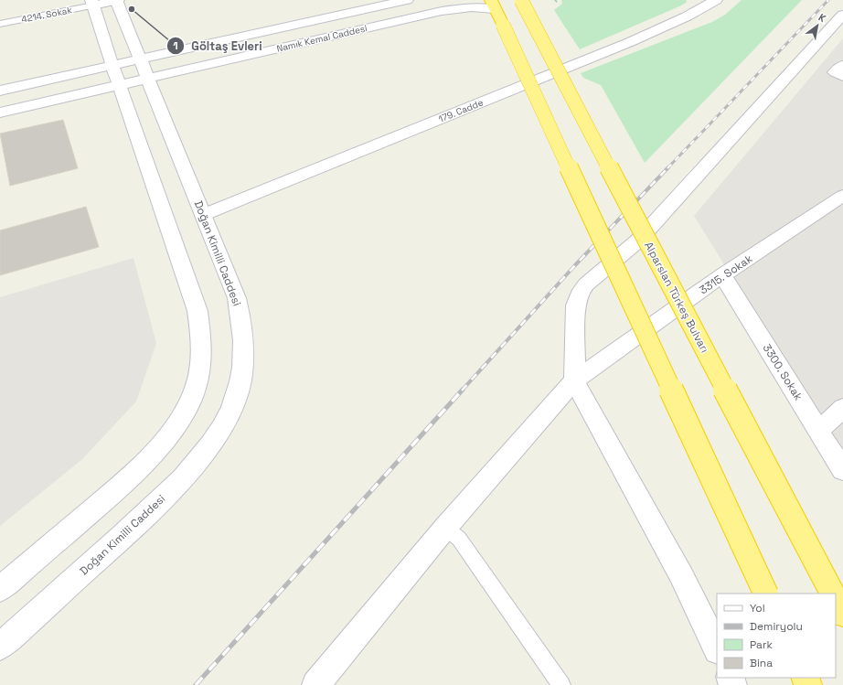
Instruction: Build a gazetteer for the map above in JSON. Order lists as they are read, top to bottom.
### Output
{
  "streets": {
    "highway": ["Alparslan Türkeş Bulvarı"],
    "street": [
      "Namık Kemal Caddesi",
      "179. Cadde",
      "Doğan Kimilli Caddesi",
      "3315. Sokak",
      "3300. Sokak"
    ],
    "lane": ["4214. Sokak"]
  },
  "crossings": [
    ["Namık Kemal Caddesi", "Doğan Kimilli Caddesi"],
    ["179. Cadde", "Doğan Kimilli Caddesi"],
    ["3315. Sokak", "3300. Sokak"]
  ],
  "places": ["Göltaş Evleri"],
  "legend": [
    "Yol",
    "Demiryolu",
    "Park",
    "Bina"
  ],
  "north": "top right"
}
